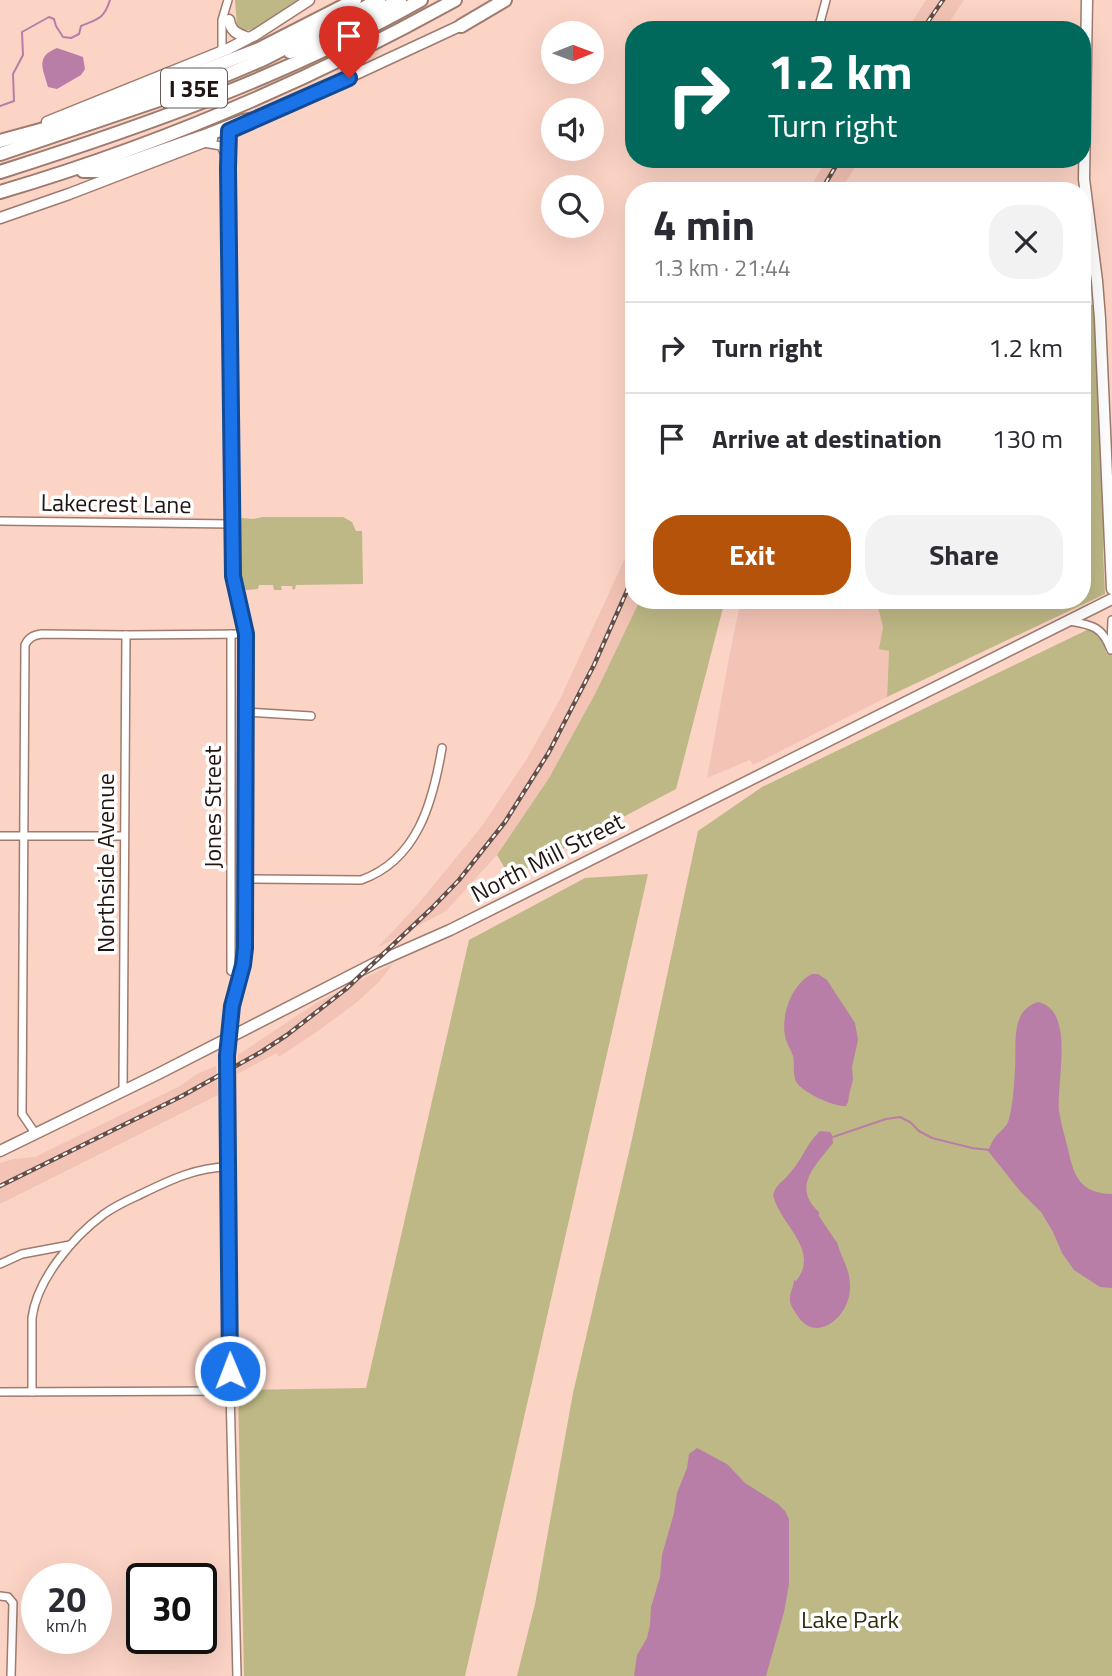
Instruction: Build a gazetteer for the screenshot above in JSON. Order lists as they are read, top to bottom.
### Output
{
  "streets": {
    "highway": ["I 35E"],
    "main road": ["North Mill Street"],
    "street": ["Lakecrest Lane", "Jones Street", "Northside Avenue"]
  },
  "crossings": [
    ["Lakecrest Lane", "Jones Street"],
    ["Jones Street", "North Mill Street"],
    ["North Mill Street", "Northside Avenue"]
  ],
  "parks": ["Lake Park"],
  "north": "right",
  "page": {
    "turn": ["1.2 km", "Turn right"],
    "heading": ["4 min", "1.3 km · 21:44"],
    "list": [
      {
        "name": "Turn right",
        "value": "1.2 km"
      },
      {
        "name": "Arrive at destination",
        "value": "130 m"
      }
    ],
    "buttons": ["Exit", "Share"],
    "speed": "20 km/h",
    "limit": "30"
  }
}
